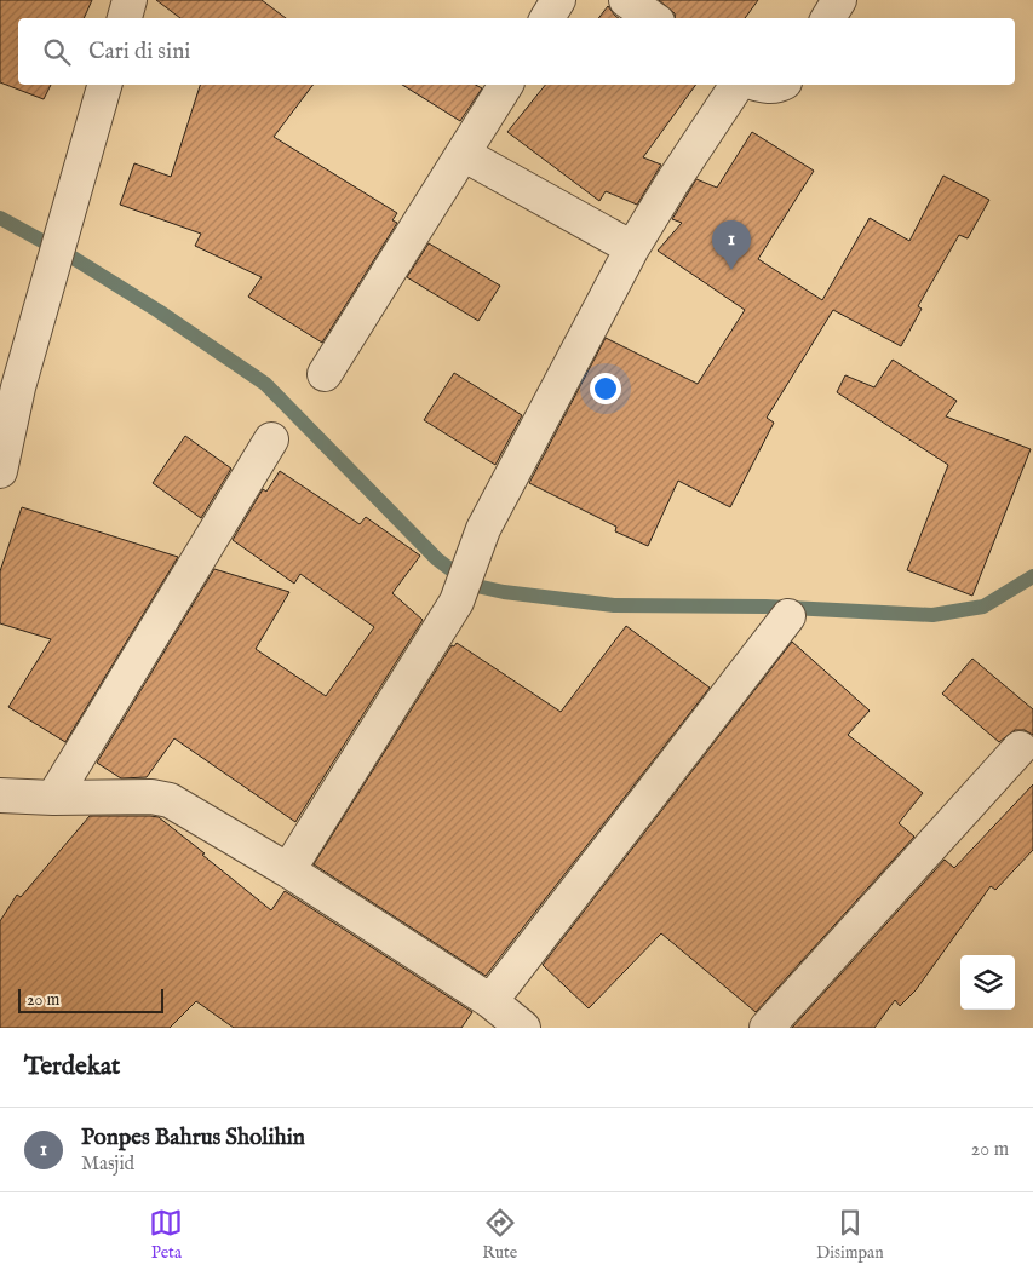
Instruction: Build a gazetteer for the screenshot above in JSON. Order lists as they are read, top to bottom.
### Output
{
  "scale_bar": "20 m",
  "page": {
    "search": "Cari di sini",
    "pins": "1",
    "scale": "20 m",
    "heading": "Terdekat",
    "list": [
      {
        "mark": "1",
        "name": "Ponpes Bahrus Sholihin",
        "note": "Masjid",
        "value": "20 m"
      }
    ],
    "nav": ["Peta", "Rute", "Disimpan"]
  }
}
